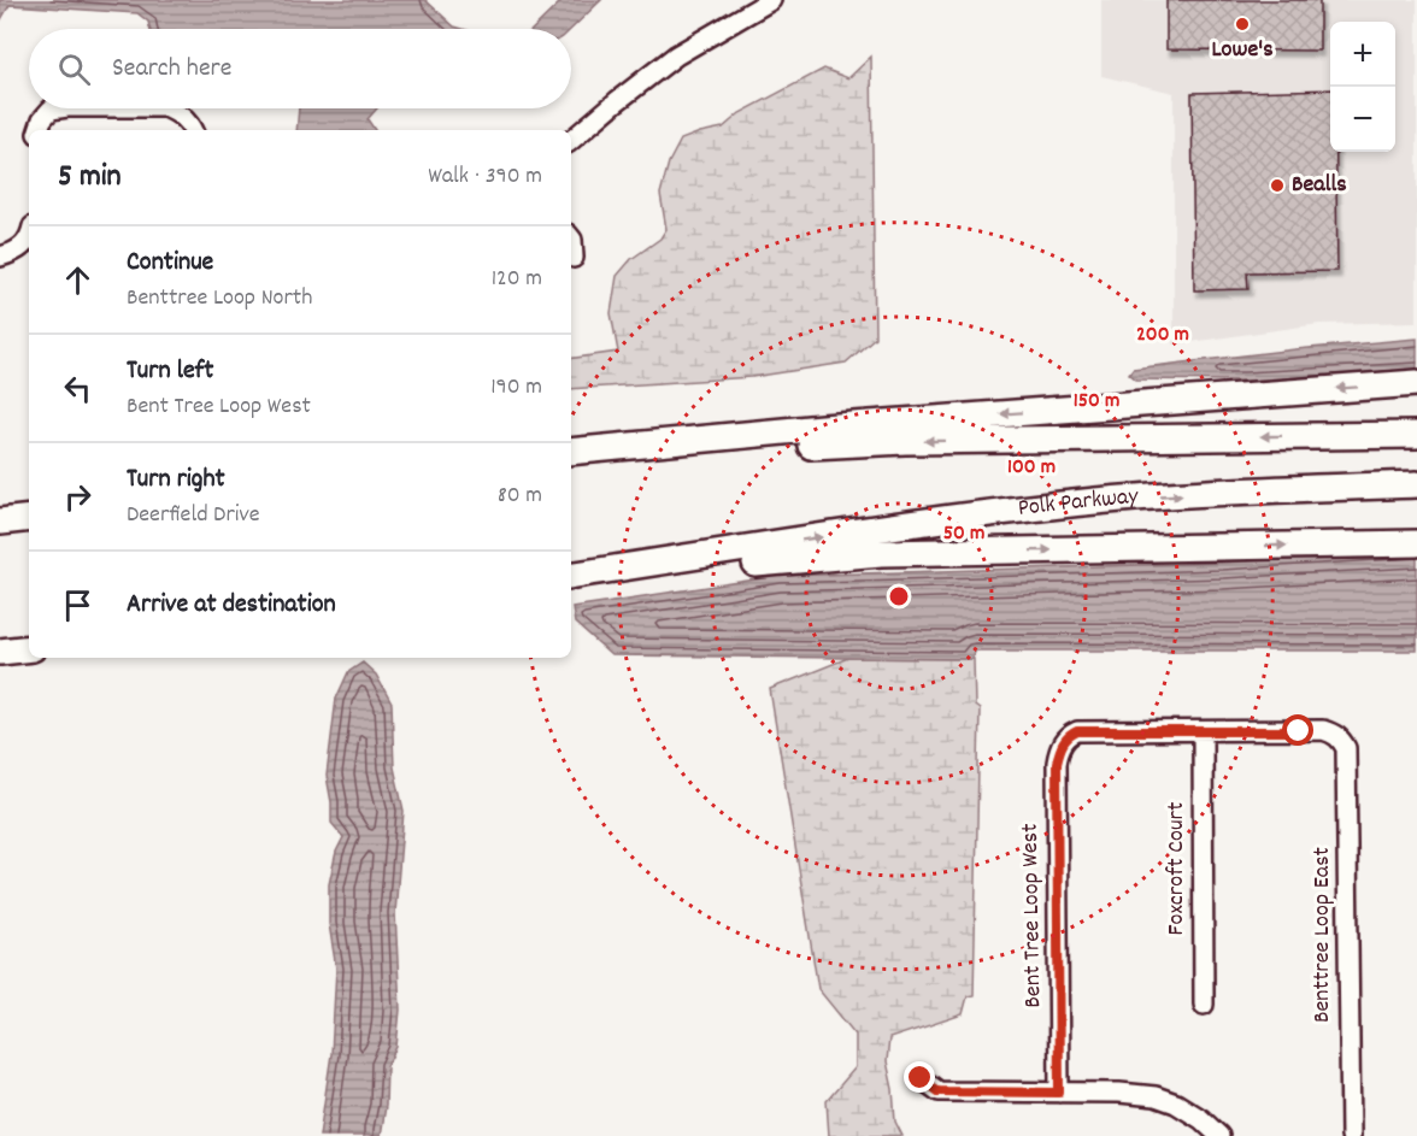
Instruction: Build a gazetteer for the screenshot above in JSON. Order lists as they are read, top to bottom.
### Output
{
  "streets": {
    "highway": ["Polk Parkway"],
    "street": ["Foxcroft Court", "Bent Tree Loop West", "Benttree Loop East"]
  },
  "crossings": [
    ["Foxcroft Court", "Bent Tree Loop West"],
    ["Foxcroft Court", "Benttree Loop East"],
    ["Bent Tree Loop West", "Benttree Loop East"]
  ],
  "places": ["Lowe's", "Bealls"],
  "page": {
    "map_buttons": ["+", "−"],
    "search": "Search here",
    "heading": ["5 min", "Walk · 390 m"],
    "list": [
      ["Continue", "Benttree Loop North", "120 m"],
      ["Turn left", "Bent Tree Loop West", "190 m"],
      ["Turn right", "Deerfield Drive", "80 m"],
      "Arrive at destination"
    ]
  },
  "rings": [
    "200 m",
    "150 m",
    "100 m",
    "50 m"
  ]
}
